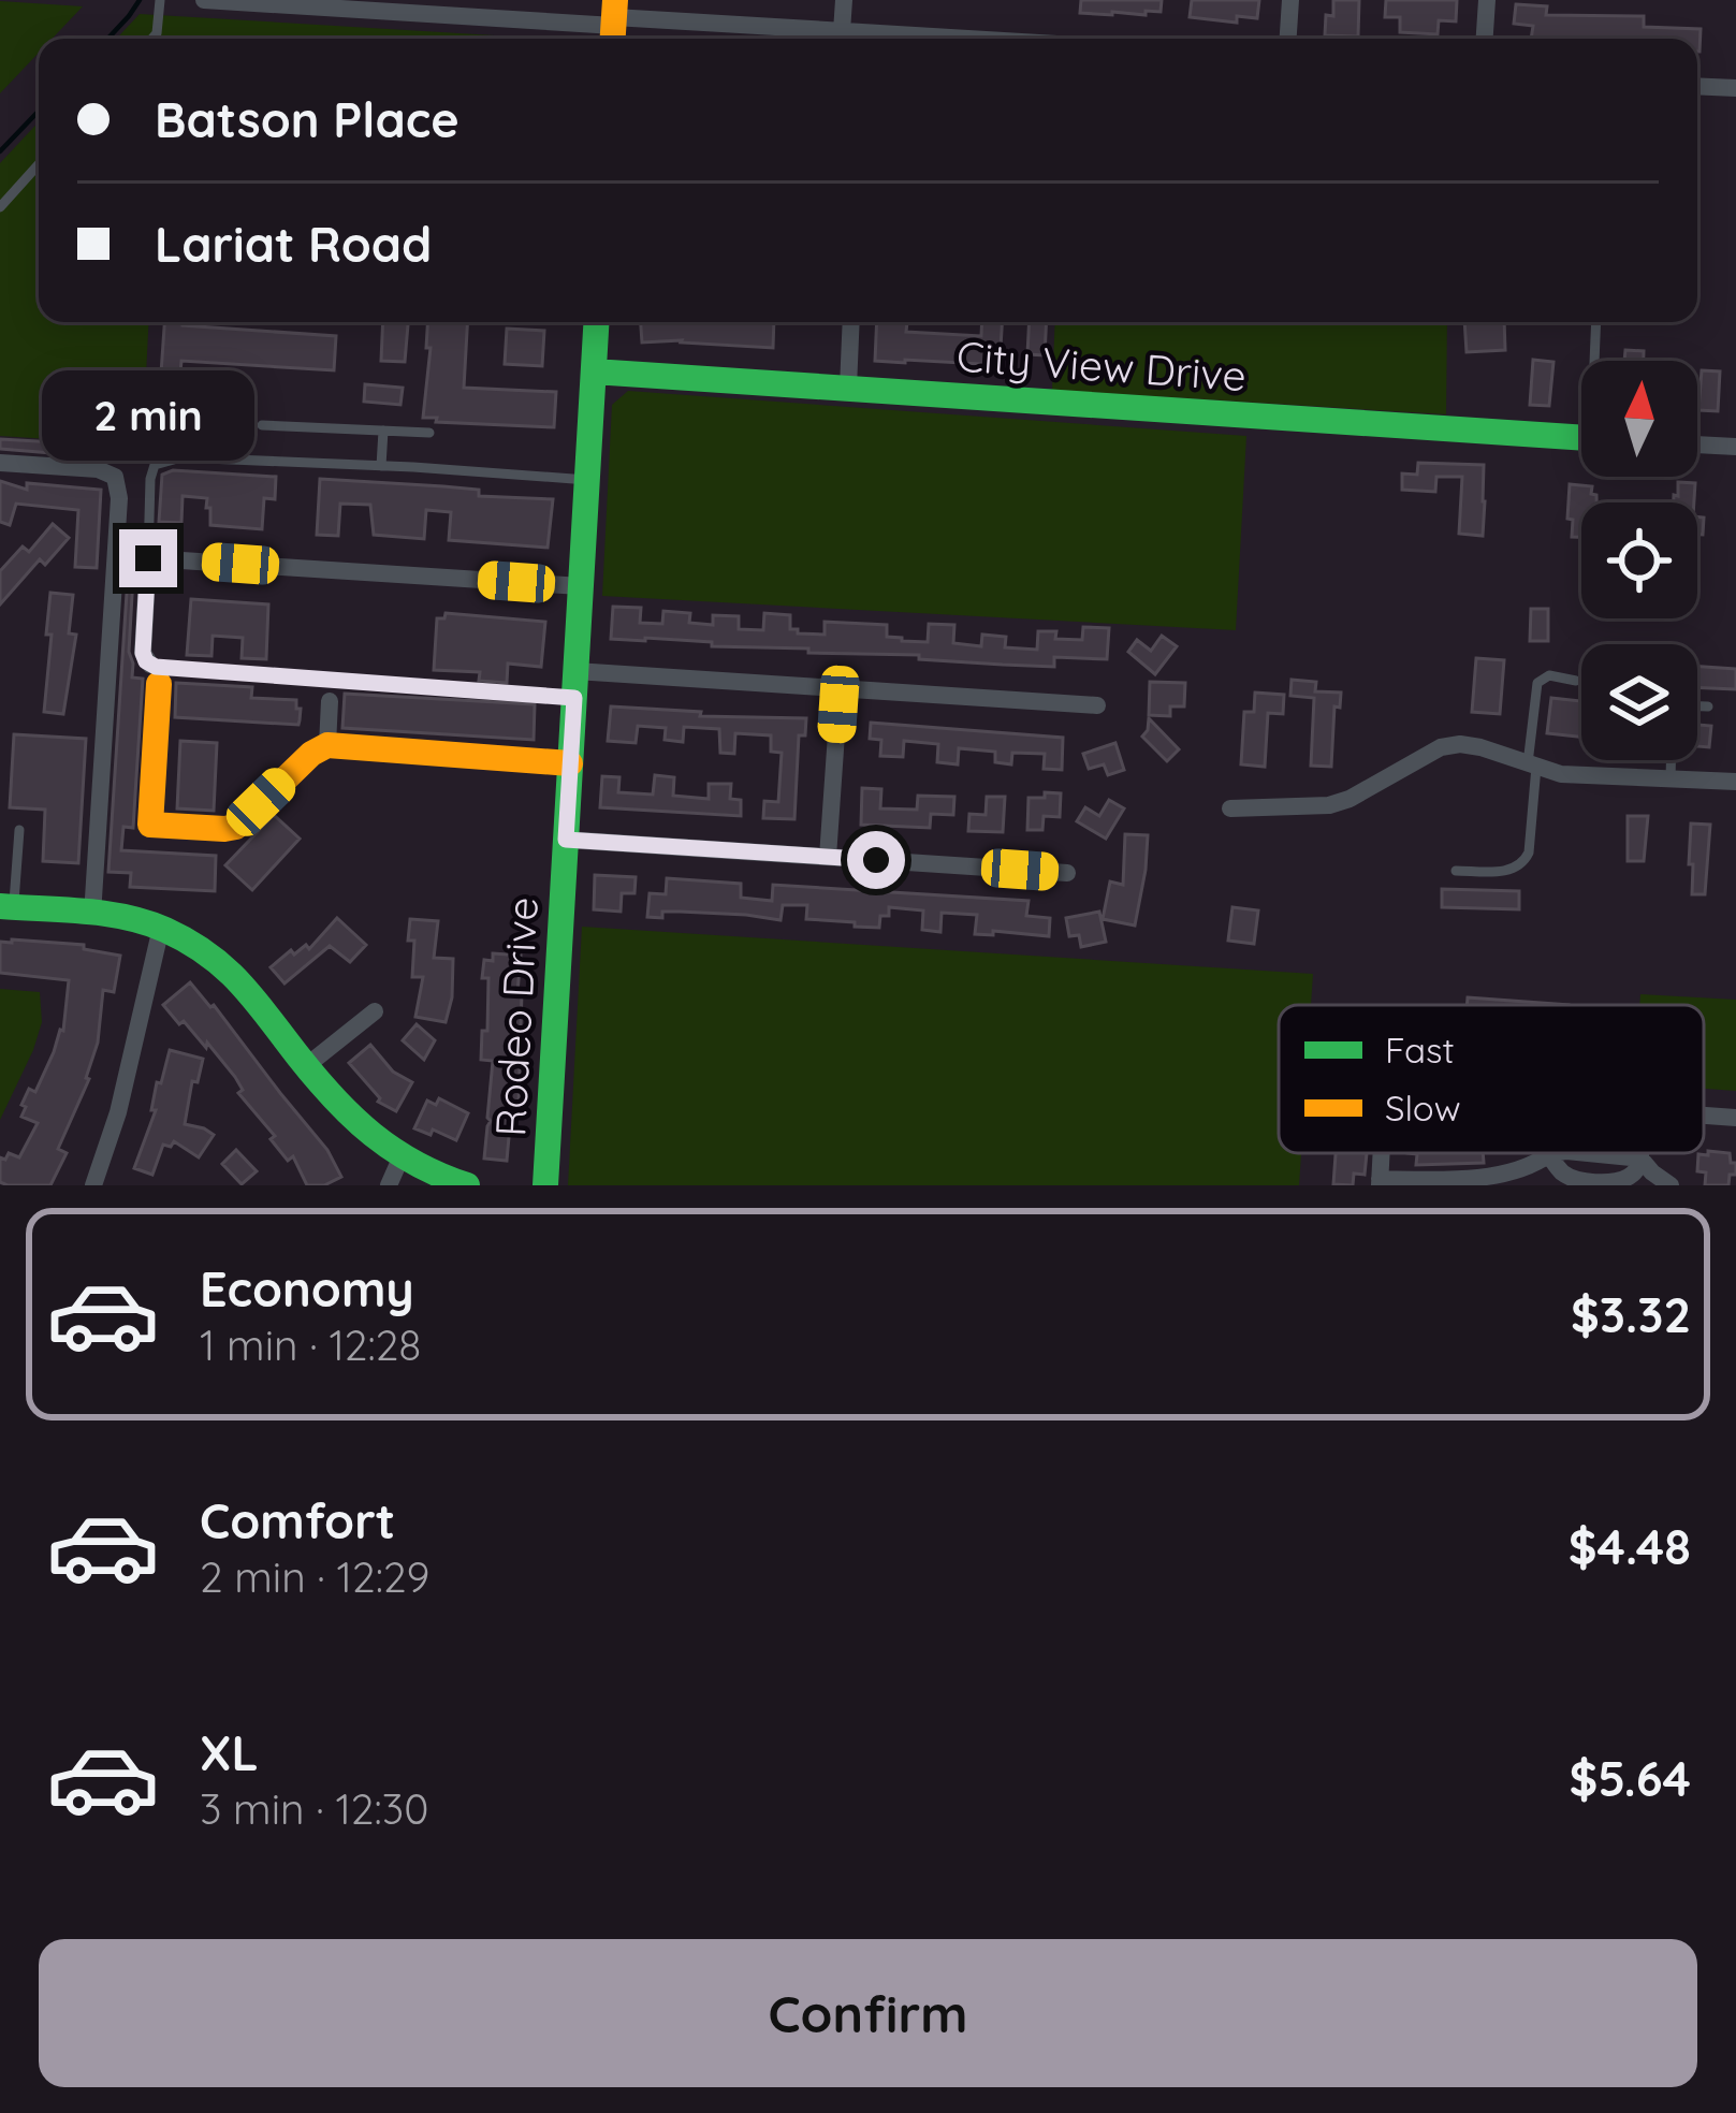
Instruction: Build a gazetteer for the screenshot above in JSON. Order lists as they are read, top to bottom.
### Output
{
  "streets": {
    "street": ["City View Drive", "Rodeo Drive"]
  },
  "crossings": [
    ["City View Drive", "Rodeo Drive"]
  ],
  "legend": ["Fast", "Slow"],
  "north": "top",
  "page": {
    "banner": ["Batson Place", "Lariat Road"],
    "bubble": "2 min",
    "list": [
      {
        "name": "Economy",
        "note": "1 min · 12:28",
        "value": "$3.32"
      },
      {
        "name": "Comfort",
        "note": "2 min · 12:29",
        "value": "$4.48"
      },
      {
        "name": "XL",
        "note": "3 min · 12:30",
        "value": "$5.64"
      }
    ],
    "buttons": "Confirm"
  }
}
